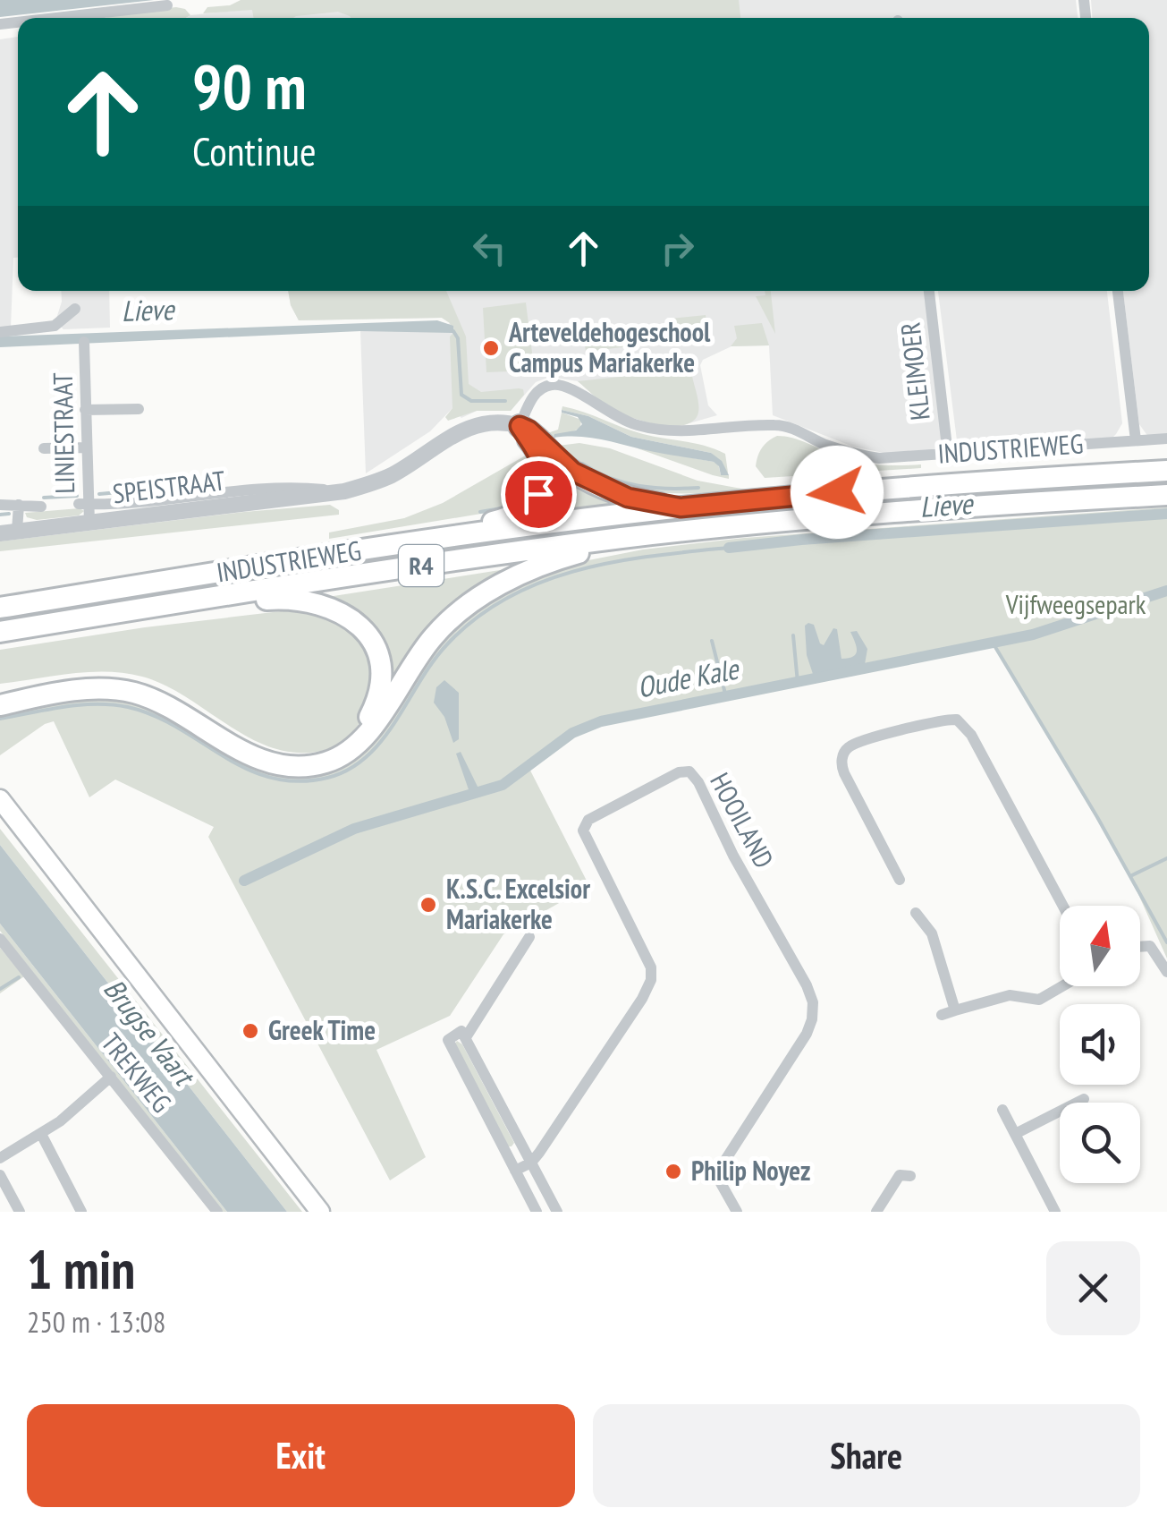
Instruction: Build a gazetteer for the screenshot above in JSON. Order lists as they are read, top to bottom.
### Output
{
  "streets": {
    "highway": ["INDUSTRIEWEG", "R4"],
    "street": [
      "KLEIMOER",
      "LINIESTRAAT",
      "SPEISTRAAT",
      "HOOILAND",
      "TREKWEG"
    ]
  },
  "crossings": [
    ["KLEIMOER", "INDUSTRIEWEG"],
    ["LINIESTRAAT", "SPEISTRAAT"],
    ["INDUSTRIEWEG", "SPEISTRAAT"],
    ["INDUSTRIEWEG", "R4"],
    ["SPEISTRAAT", "R4"]
  ],
  "water": ["Lieve", "Oude Kale", "Brugse Vaart"],
  "parks": ["Vijfweegsepark"],
  "places": [
    "Arteveldehogeschool Campus Mariakerke",
    "K.S.C. Excelsior Mariakerke",
    "Greek Time",
    "Philip Noyez"
  ],
  "north": "top",
  "page": {
    "turn": ["90 m", "Continue"],
    "heading": ["1 min", "250 m · 13:08"],
    "buttons": ["Exit", "Share"]
  }
}
